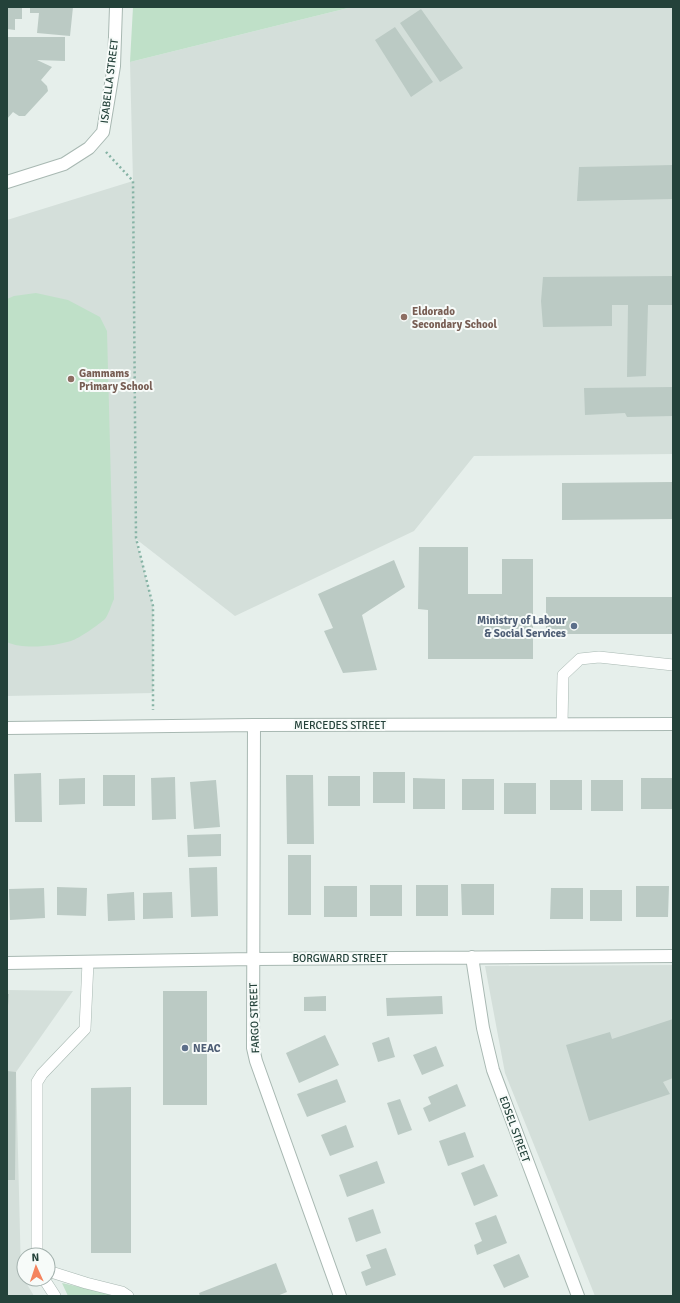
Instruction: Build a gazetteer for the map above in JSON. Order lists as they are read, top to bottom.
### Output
{
  "streets": {
    "street": [
      "ISABELLA STREET",
      "MERCEDES STREET",
      "BORGWARD STREET",
      "FARGO STREET",
      "EDSEL STREET"
    ]
  },
  "crossings": [
    ["MERCEDES STREET", "FARGO STREET"],
    ["BORGWARD STREET", "FARGO STREET"],
    ["BORGWARD STREET", "EDSEL STREET"]
  ],
  "places": [
    "Eldorado Secondary School",
    "Gammams Primary School",
    "Ministry of Labour & Social Services",
    "NEAC"
  ],
  "north": "top"
}
